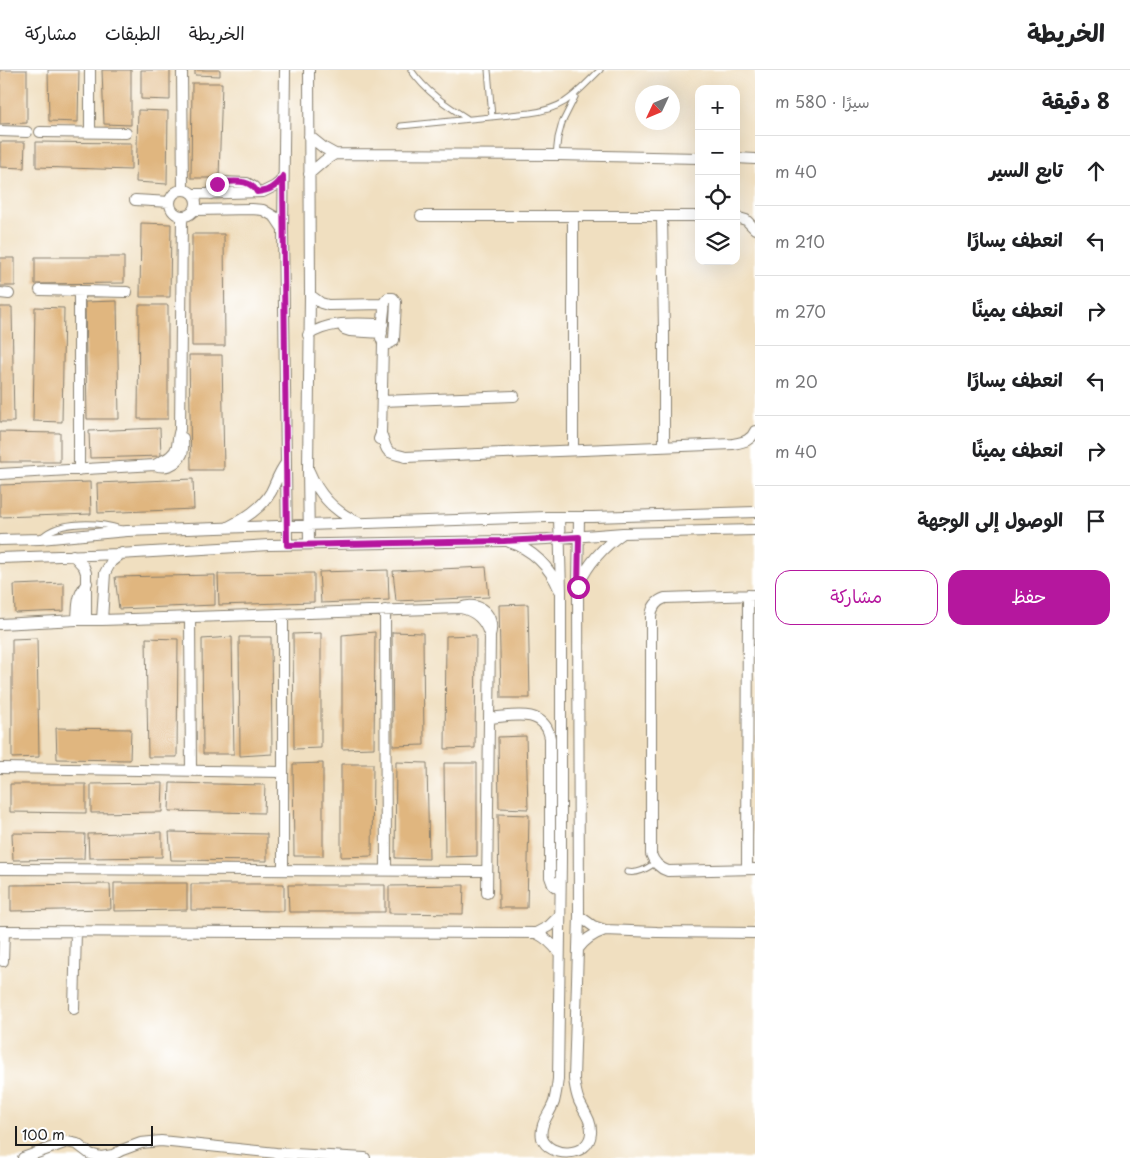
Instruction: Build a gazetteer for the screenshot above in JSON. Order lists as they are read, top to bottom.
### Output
{
  "scale_bar": "100 m",
  "north": "bottom left",
  "page": {
    "header": "الخريطة",
    "nav": ["الخريطة", "الطبقات", "مشاركة"],
    "heading": ["8 دقيقة", "سيرًا · 580 m"],
    "map_buttons": ["+", "−"],
    "list": [
      ["تابع السير", "40 m"],
      ["انعطف يسارًا", "210 m"],
      ["انعطف يمينًا", "270 m"],
      ["انعطف يسارًا", "20 m"],
      ["انعطف يمينًا", "40 m"],
      "الوصول إلى الوجهة"
    ],
    "buttons": ["حفظ", "مشاركة"],
    "scale": "100 m"
  }
}
